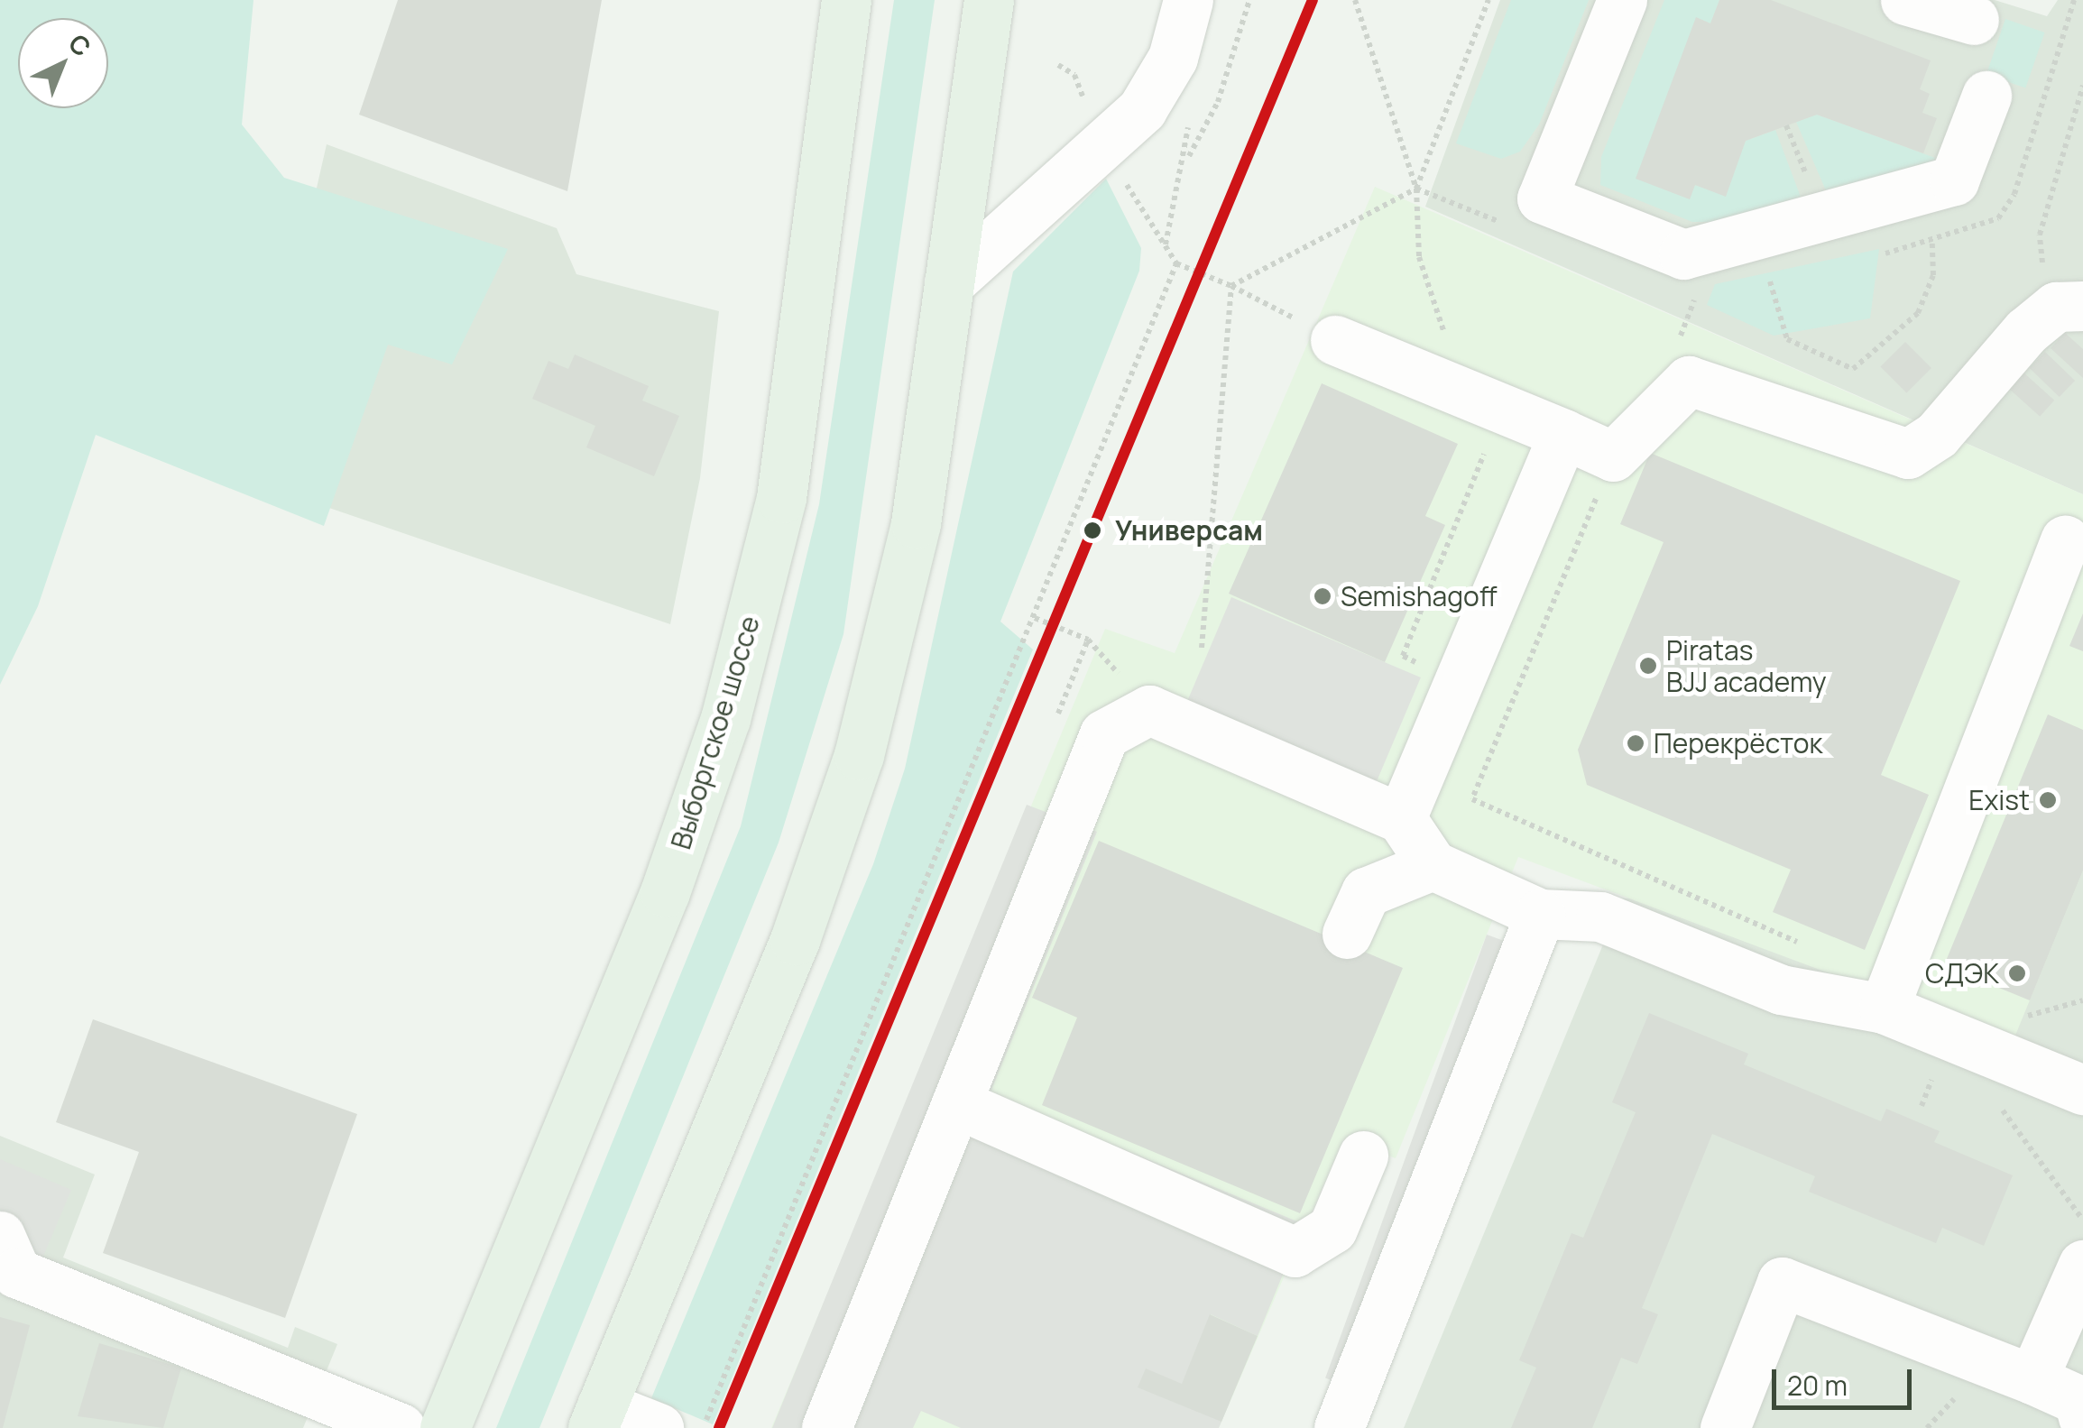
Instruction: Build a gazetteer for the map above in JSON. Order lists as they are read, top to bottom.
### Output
{
  "streets": {
    "main road": ["Выборгское шоссе"]
  },
  "places": [
    "Универсам",
    "Semishagoff",
    "Piratas BJJ academy",
    "Перекрёсток",
    "Exist",
    "СДЭК"
  ],
  "scale_bar": "20 m",
  "north": "top right"
}
